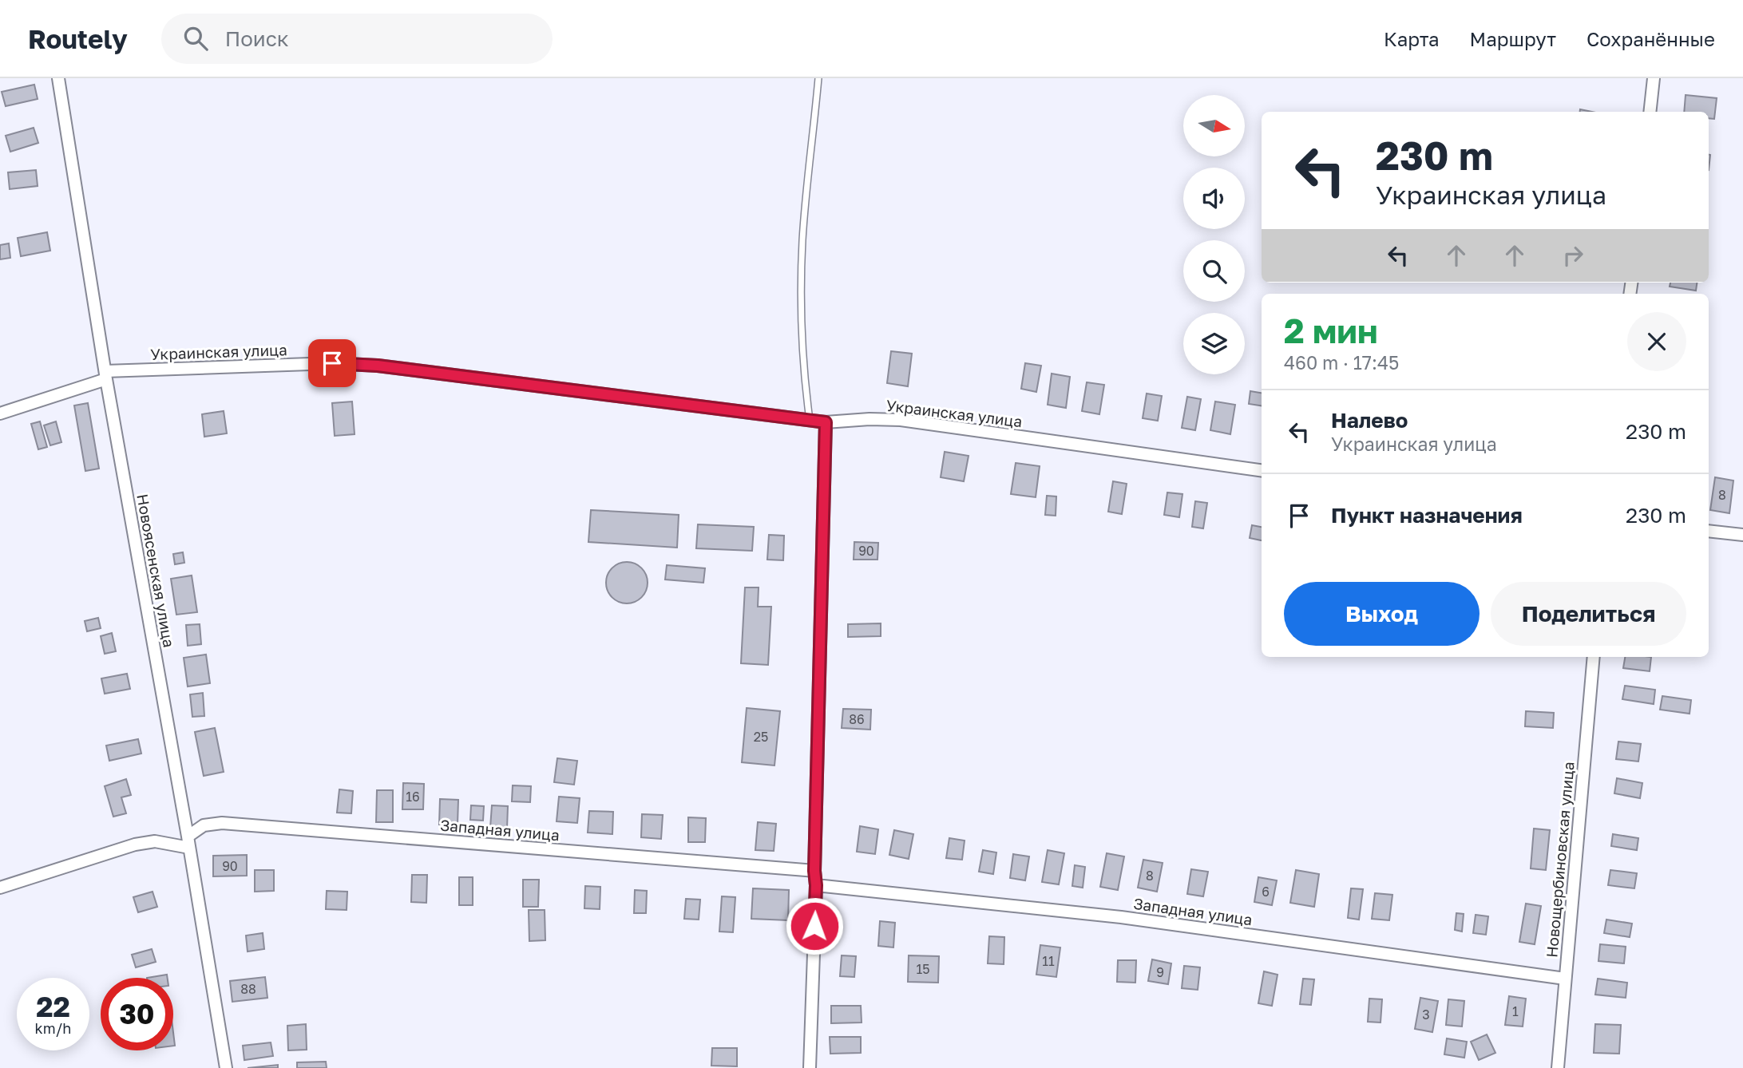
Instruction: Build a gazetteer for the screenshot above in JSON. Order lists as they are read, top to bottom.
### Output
{
  "streets": {
    "street": [
      "Украинская улица",
      "Новоясенская улица",
      "Западная улица",
      "Новощербиновская улица"
    ]
  },
  "crossings": [
    ["Украинская улица", "Новоясенская улица"],
    ["Новоясенская улица", "Западная улица"],
    ["Западная улица", "Новощербиновская улица"]
  ],
  "house_numbers": [
    "8",
    "90",
    "86",
    "25",
    "16",
    "90",
    "8",
    "6",
    "11",
    "15",
    "9",
    "88",
    "1",
    "3"
  ],
  "north": "right",
  "page": {
    "header": "Routely",
    "search": "Поиск",
    "nav": ["Карта", "Маршрут", "Сохранённые"],
    "turn": ["230 m", "Украинская улица"],
    "heading": ["2 мин", "460 m · 17:45"],
    "list": [
      {
        "name": "Налево",
        "note": "Украинская улица",
        "value": "230 m"
      },
      {
        "name": "Пункт назначения",
        "value": "230 m"
      }
    ],
    "buttons": ["Выход", "Поделиться"],
    "speed": "22 km/h",
    "limit": "30"
  }
}
